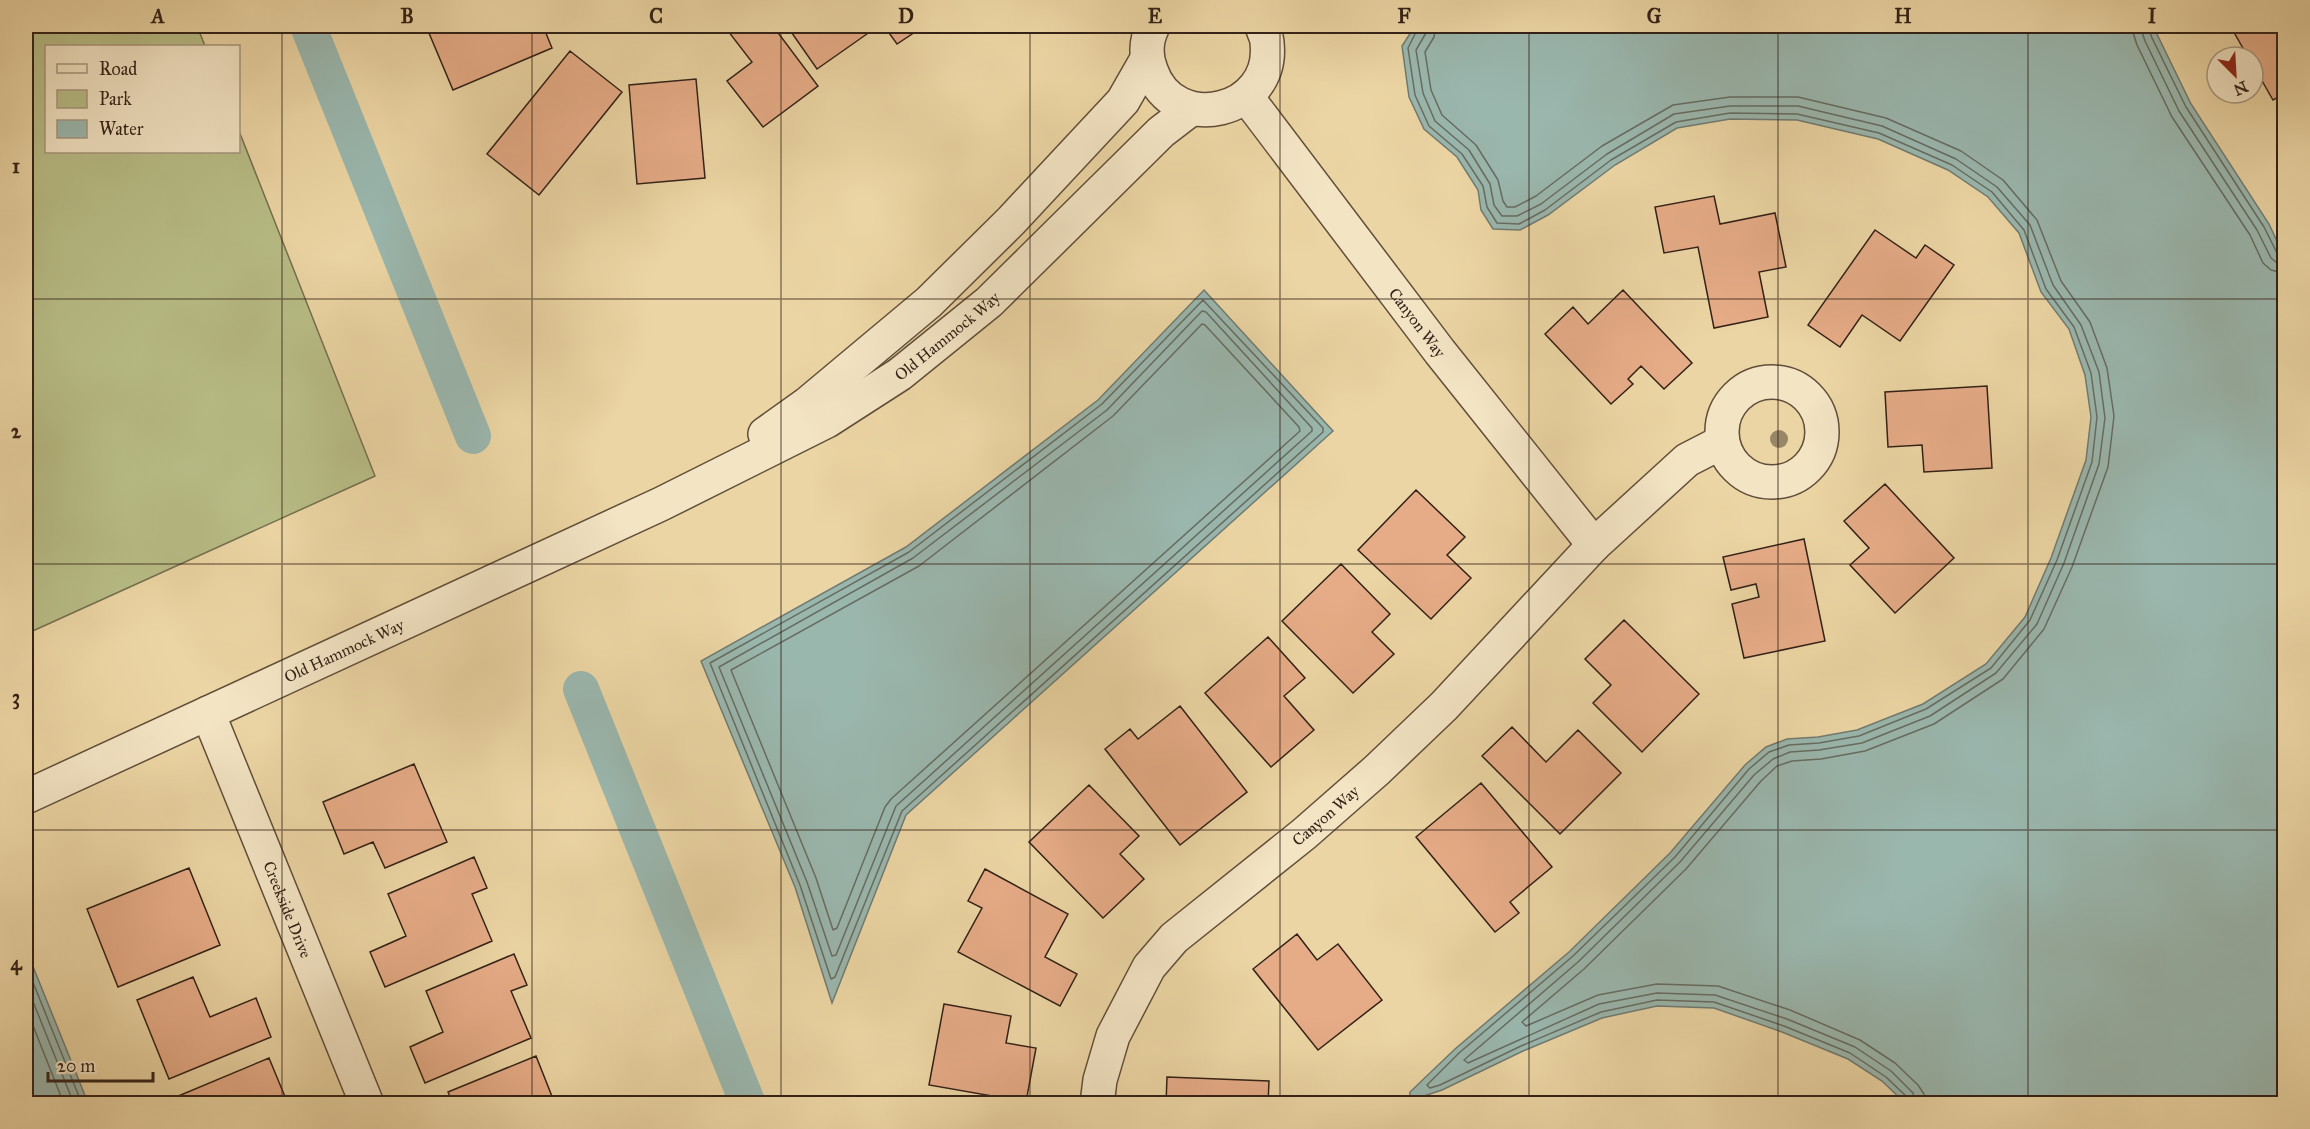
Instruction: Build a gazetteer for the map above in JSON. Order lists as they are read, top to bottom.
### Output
{
  "streets": {
    "street": ["Canyon Way", "Old Hammock Way", "Creekside Drive"]
  },
  "crossings": [
    ["Old Hammock Way", "Creekside Drive"]
  ],
  "legend": ["Road", "Park", "Water"],
  "scale_bar": "20 m",
  "north": "bottom right",
  "grid": {
    "columns": [
      "A",
      "B",
      "C",
      "D",
      "E",
      "F",
      "G",
      "H",
      "I"
    ],
    "rows": [
      "1",
      "2",
      "3",
      "4"
    ]
  }
}
